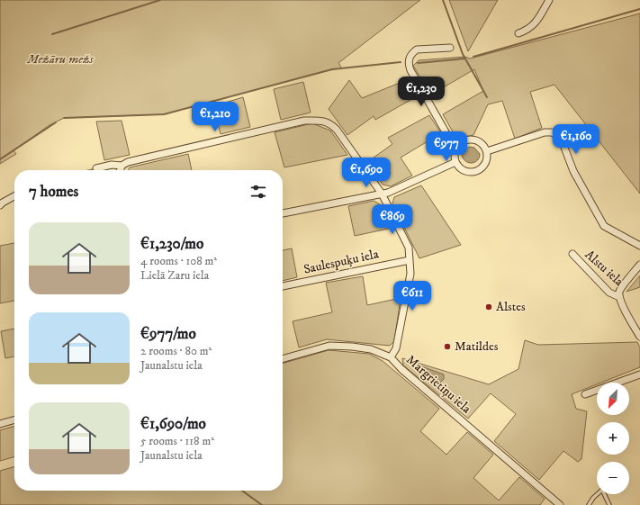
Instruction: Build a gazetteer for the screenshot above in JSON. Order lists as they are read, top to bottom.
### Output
{
  "streets": {
    "street": ["Saulespuķu iela", "Alstu iela", "Margrietiņu iela"]
  },
  "parks": ["Mežāru mežs"],
  "places": ["Alstes", "Matildes"],
  "north": "bottom left",
  "page": {
    "price": [
      "€1,230",
      "€1,210",
      "€1,160",
      "€977",
      "€1,690",
      "€869",
      "€611"
    ],
    "heading": "7 homes",
    "list": [
      {
        "name": "€1,230/mo",
        "note": "4 rooms · 108 m² · Lielā Zaru iela"
      },
      {
        "name": "€977/mo",
        "note": "2 rooms · 80 m² · Jaunalstu iela"
      },
      {
        "name": "€1,690/mo",
        "note": "5 rooms · 118 m² · Jaunalstu iela"
      }
    ],
    "map_buttons": ["+", "−"]
  }
}
